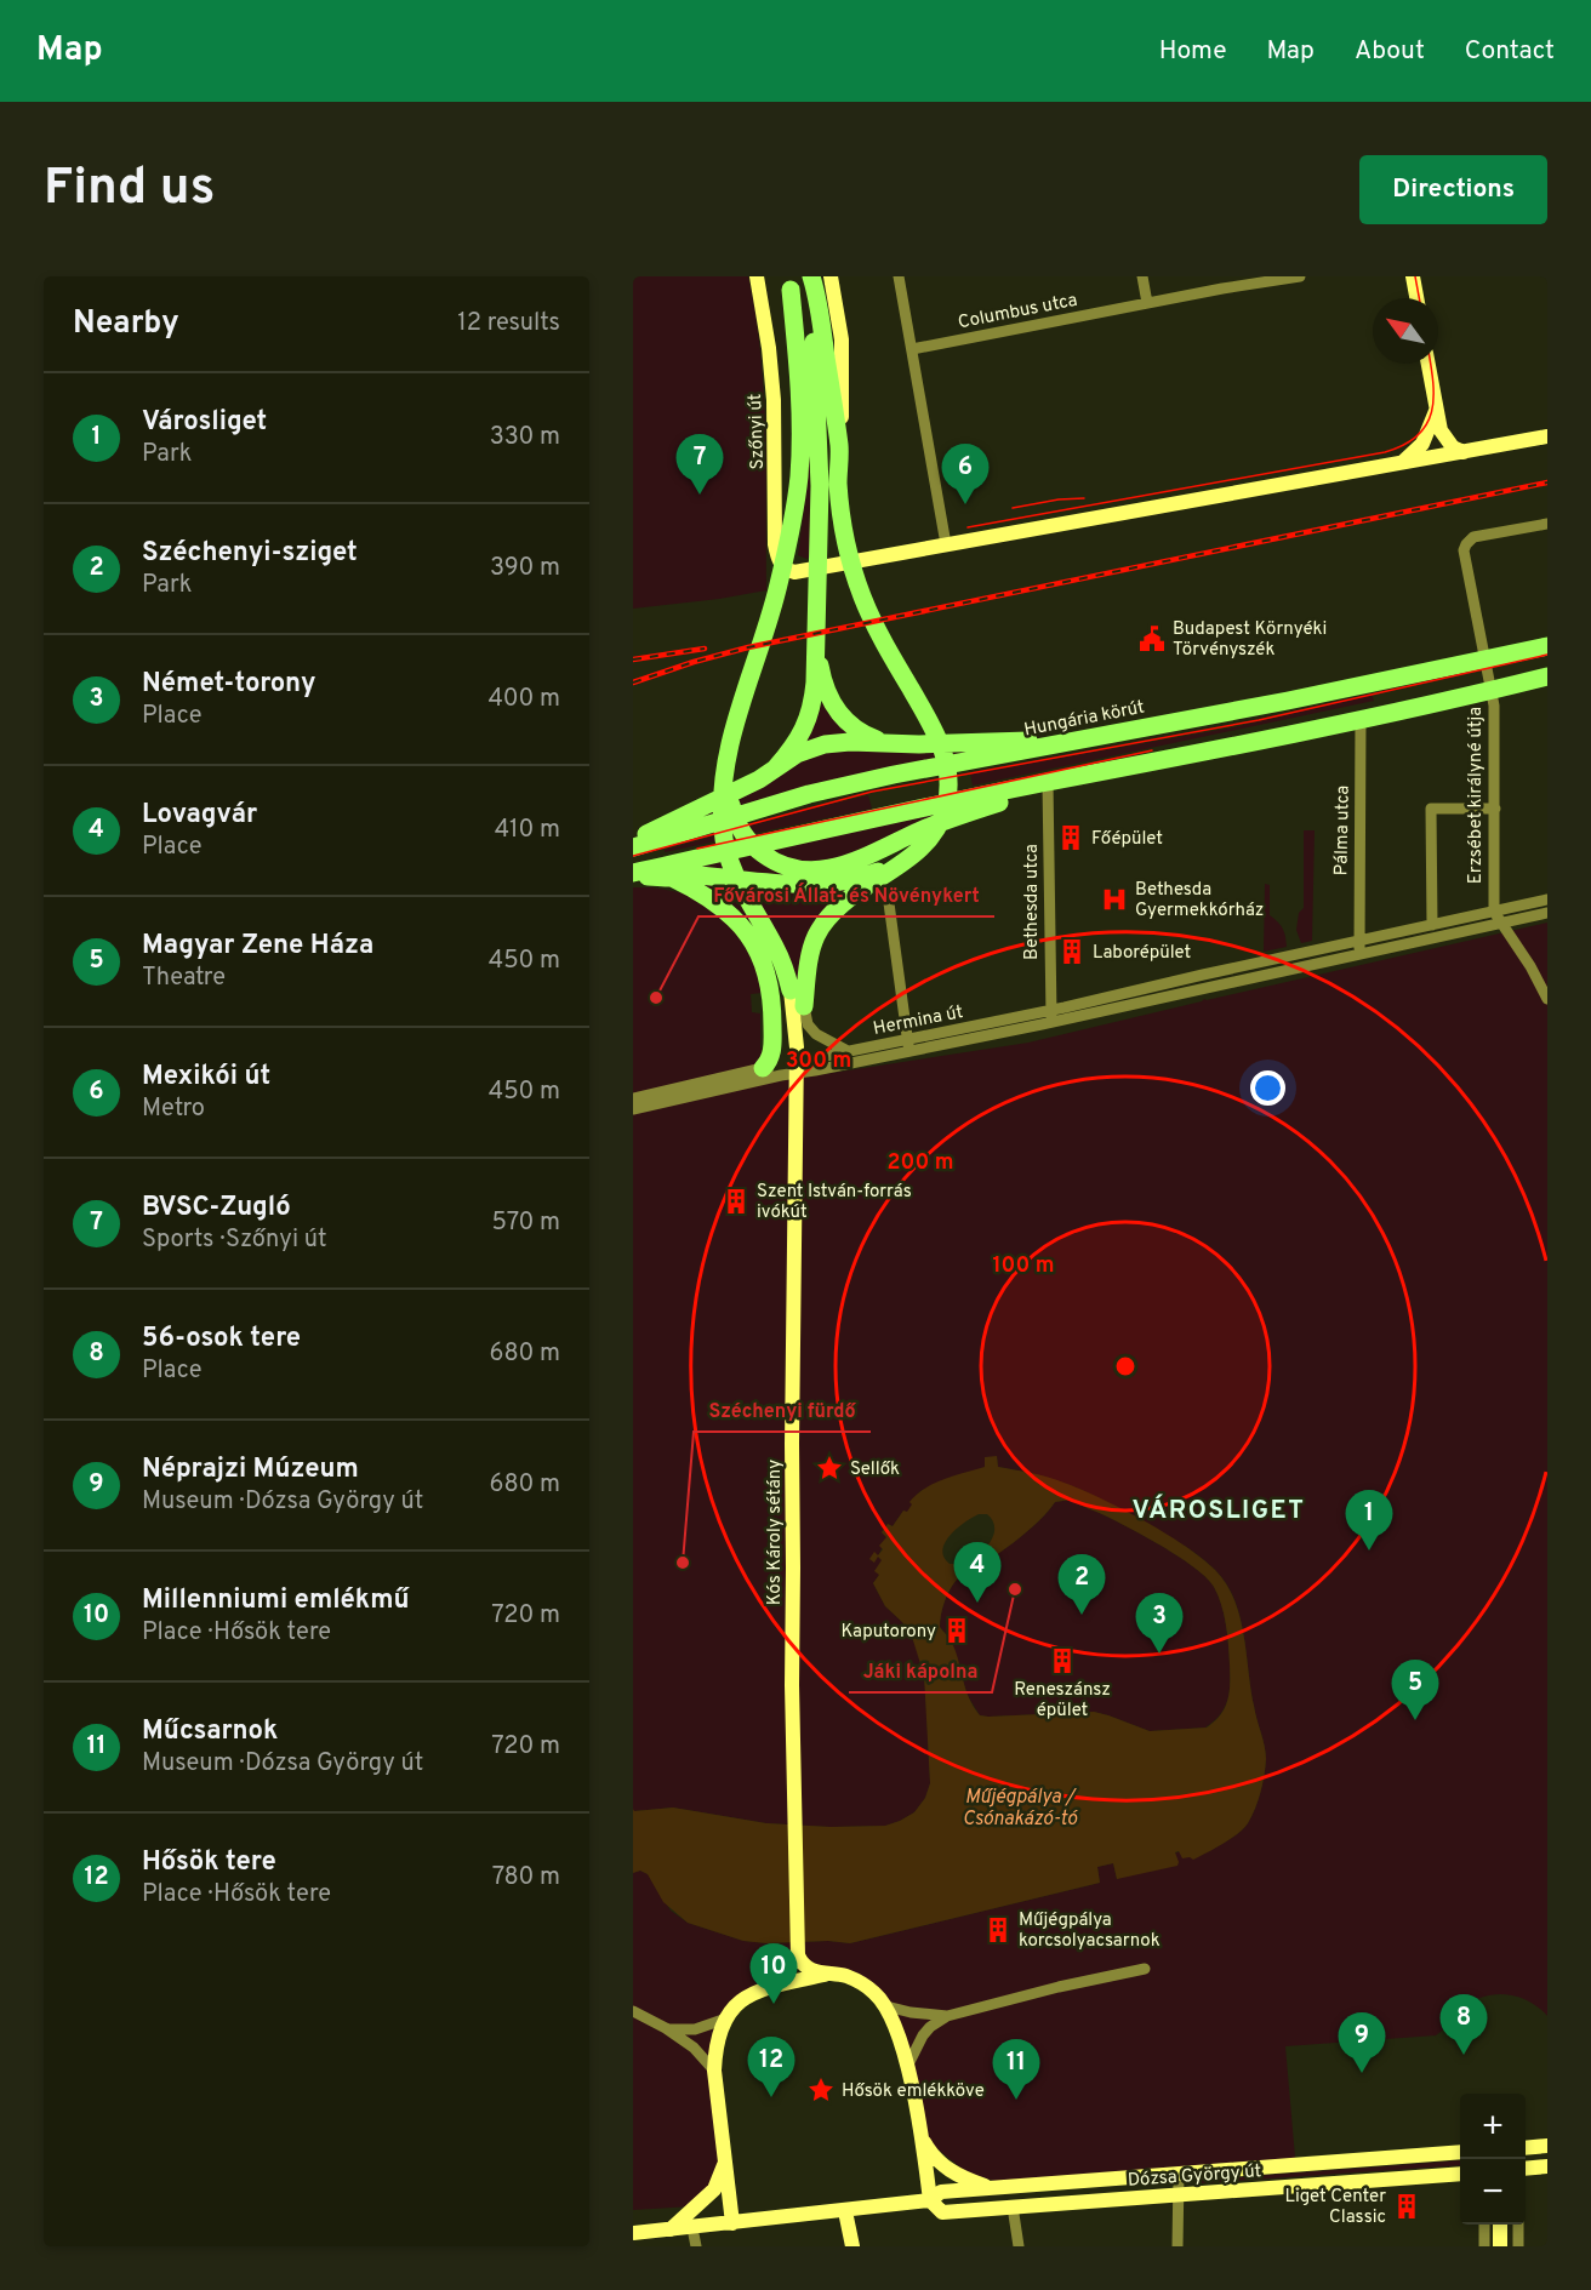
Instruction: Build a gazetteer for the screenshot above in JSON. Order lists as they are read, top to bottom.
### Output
{
  "streets": {
    "main road": ["Hungária körút"],
    "street": [
      "Columbus utca",
      "Szőnyi út",
      "Erzsébet királyné útja",
      "Pálma utca",
      "Bethesda utca",
      "Hermina út",
      "Kós Károly sétány",
      "Dózsa György út"
    ]
  },
  "crossings": [
    ["Hungária körút", "Erzsébet királyné útja"],
    ["Erzsébet királyné útja", "Hermina út"],
    ["Pálma utca", "Hermina út"],
    ["Bethesda utca", "Hermina út"],
    ["Hermina út", "Kós Károly sétány"]
  ],
  "districts": ["VÁROSLIGET"],
  "water": ["Műjégpálya / Csónakázó-tó"],
  "places": {
    "public building": ["Budapest Környéki Törvényszék"],
    "building": [
      "Főépület",
      "Laborépület",
      "Szent István-forrás ivókút",
      "Kaputorony",
      "Reneszánsz épület",
      "Műjégpálya korcsolyacsarnok",
      "Liget Center Classic"
    ],
    "hospital": ["Bethesda Gyermekkórház"],
    "other": ["Fővárosi Állat- és Növénykert", "Széchenyi fürdő", "Jáki kápolna"],
    "place": ["Sellők", "Hősök emlékköve"]
  },
  "north": "top left",
  "page": {
    "header": "Map",
    "nav": [
      "Home",
      "Map",
      "About",
      "Contact"
    ],
    "buttons": "Directions",
    "title": "Find us",
    "heading": ["Nearby", "12 results"],
    "list": [
      {
        "mark": "1",
        "name": "Városliget",
        "note": "Park",
        "value": "330 m"
      },
      {
        "mark": "2",
        "name": "Széchenyi-sziget",
        "note": "Park",
        "value": "390 m"
      },
      {
        "mark": "3",
        "name": "Német-torony",
        "note": "Place",
        "value": "400 m"
      },
      {
        "mark": "4",
        "name": "Lovagvár",
        "note": "Place",
        "value": "410 m"
      },
      {
        "mark": "5",
        "name": "Magyar Zene Háza",
        "note": "Theatre",
        "value": "450 m"
      },
      {
        "mark": "6",
        "name": "Mexikói út",
        "note": "Metro",
        "value": "450 m"
      },
      {
        "mark": "7",
        "name": "BVSC-Zugló",
        "note": "Sports · Szőnyi út",
        "value": "570 m"
      },
      {
        "mark": "8",
        "name": "56-osok tere",
        "note": "Place",
        "value": "680 m"
      },
      {
        "mark": "9",
        "name": "Néprajzi Múzeum",
        "note": "Museum · Dózsa György út",
        "value": "680 m"
      },
      {
        "mark": "10",
        "name": "Millenniumi emlékmű",
        "note": "Place · Hősök tere",
        "value": "720 m"
      },
      {
        "mark": "11",
        "name": "Műcsarnok",
        "note": "Museum · Dózsa György út",
        "value": "720 m"
      },
      {
        "mark": "12",
        "name": "Hősök tere",
        "note": "Place · Hősök tere",
        "value": "780 m"
      }
    ],
    "pins": [
      "7",
      "6",
      "1",
      "4",
      "2",
      "3",
      "5",
      "10",
      "8",
      "9",
      "12",
      "11"
    ],
    "map_buttons": ["+", "−"]
  },
  "rings": ["300 m", "200 m", "100 m"]
}
